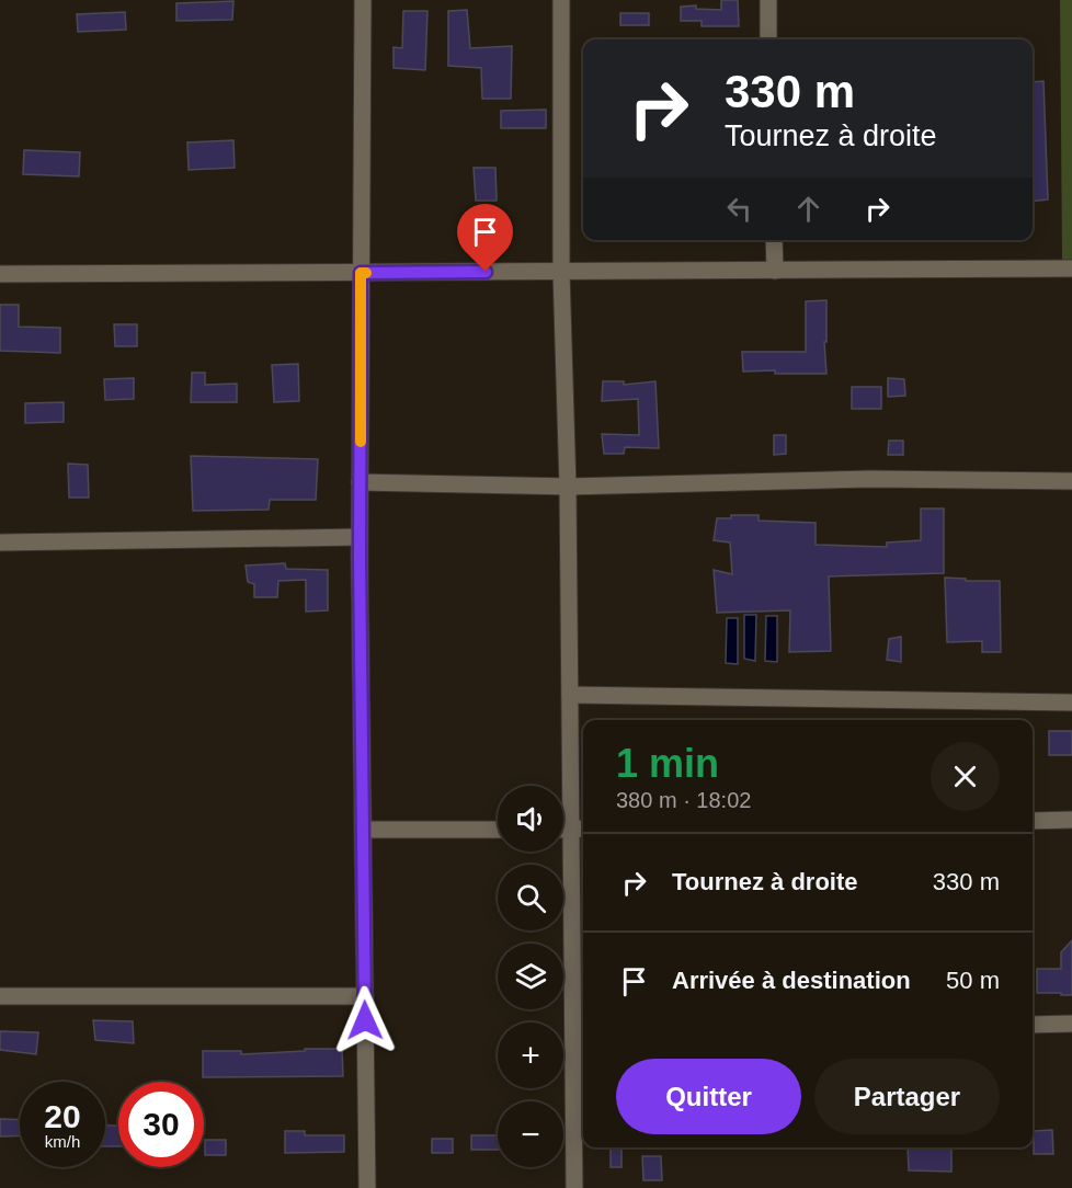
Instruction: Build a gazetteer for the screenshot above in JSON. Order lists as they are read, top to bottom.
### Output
{
  "page": {
    "turn": ["330 m", "Tournez à droite"],
    "heading": ["1 min", "380 m · 18:02"],
    "map_buttons": ["+", "−"],
    "list": [
      {
        "name": "Tournez à droite",
        "value": "330 m"
      },
      {
        "name": "Arrivée à destination",
        "value": "50 m"
      }
    ],
    "buttons": ["Quitter", "Partager"],
    "speed": "20 km/h",
    "limit": "30"
  }
}
